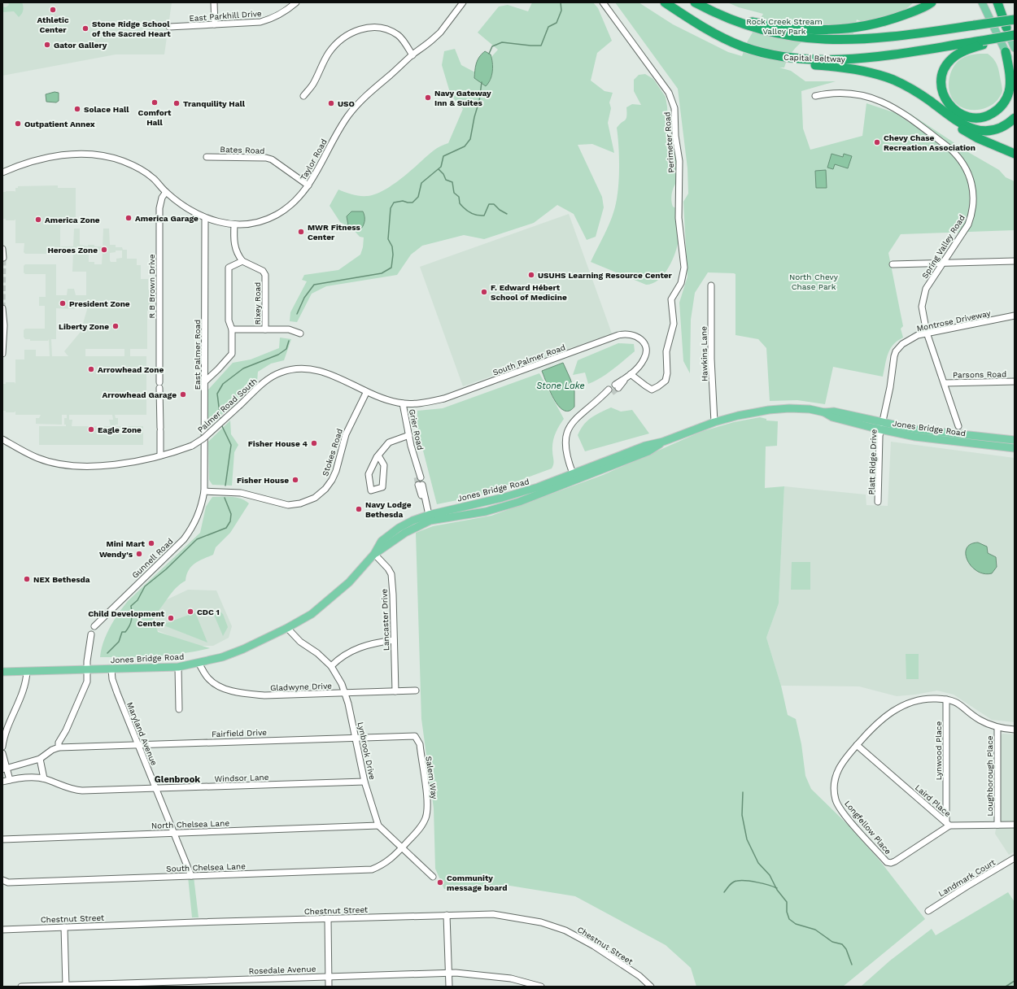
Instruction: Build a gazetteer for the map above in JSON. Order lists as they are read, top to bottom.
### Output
{
  "streets": {
    "highway": ["Capital Beltway"],
    "main road": ["Jones Bridge Road"],
    "street": [
      "East Parkhill Drive",
      "Perimeter Road",
      "Bates Road",
      "Taylor Road",
      "Spring Valley Road",
      "R B Brown Drive",
      "Rixey Road",
      "Montrose Driveway",
      "Hawkins Lane",
      "East Palmer Road",
      "South Palmer Road",
      "Parsons Road",
      "Palmer Road South",
      "Grier Road",
      "Stokes Road",
      "Platt Ridge Drive",
      "Gunnell Road",
      "Lancaster Drive",
      "Gladwyne Drive",
      "Fairfield Drive",
      "Maryland Avenue",
      "Lynbrook Drive",
      "Lynwood Place",
      "Loughborough Place",
      "Windsor Lane",
      "Salem Way",
      "Laird Place",
      "North Chelsea Lane",
      "Longfellow Place",
      "South Chelsea Lane",
      "Landmark Court",
      "Chestnut Street",
      "Rosedale Avenue"
    ]
  },
  "crossings": [
    ["Perimeter Road", "South Palmer Road"],
    ["Bates Road", "Taylor Road"],
    ["Taylor Road", "R B Brown Drive"],
    ["Taylor Road", "East Palmer Road"],
    ["Spring Valley Road", "Montrose Driveway"],
    ["Spring Valley Road", "Parsons Road"],
    ["R B Brown Drive", "Palmer Road South"],
    ["Montrose Driveway", "Jones Bridge Road"],
    ["Montrose Driveway", "Platt Ridge Drive"],
    ["Hawkins Lane", "Jones Bridge Road"],
    ["East Palmer Road", "Stokes Road"],
    ["East Palmer Road", "Gunnell Road"],
    ["South Palmer Road", "Palmer Road South"],
    ["South Palmer Road", "Grier Road"],
    ["Palmer Road South", "Grier Road"],
    ["Palmer Road South", "Stokes Road"],
    ["Jones Bridge Road", "Platt Ridge Drive"],
    ["Jones Bridge Road", "Lancaster Drive"],
    ["Jones Bridge Road", "Gladwyne Drive"],
    ["Jones Bridge Road", "Maryland Avenue"],
    ["Jones Bridge Road", "Lynbrook Drive"],
    ["Stokes Road", "Gunnell Road"],
    ["Lancaster Drive", "Gladwyne Drive"],
    ["Gladwyne Drive", "Lynbrook Drive"],
    ["Fairfield Drive", "Maryland Avenue"],
    ["Fairfield Drive", "Lynbrook Drive"],
    ["Fairfield Drive", "Salem Way"],
    ["Maryland Avenue", "Windsor Lane"],
    ["Maryland Avenue", "North Chelsea Lane"],
    ["Maryland Avenue", "South Chelsea Lane"],
    ["Lynbrook Drive", "Windsor Lane"],
    ["Lynbrook Drive", "Salem Way"],
    ["Lynbrook Drive", "North Chelsea Lane"],
    ["Lynbrook Drive", "South Chelsea Lane"],
    ["Lynwood Place", "Laird Place"],
    ["Lynwood Place", "Longfellow Place"],
    ["Loughborough Place", "Laird Place"],
    ["Salem Way", "South Chelsea Lane"],
    ["Laird Place", "Longfellow Place"]
  ],
  "districts": ["Glenbrook"],
  "water": ["Stone Lake"],
  "parks": ["Rock Creek Stream Valley Park", "North Chevy Chase Park"],
  "places": [
    "Athletic Center",
    "Stone Ridge School of the Sacred Heart",
    "Gator Gallery",
    "Navy Gateway Inn & Suites",
    "Comfort Hall",
    "Tranquility Hall",
    "USO",
    "Solace Hall",
    "Outpatient Annex",
    "Chevy Chase Recreation Association",
    "America Garage",
    "America Zone",
    "MWR Fitness Center",
    "Heroes Zone",
    "USUHS Learning Resource Center",
    "F. Edward Hébert School of Medicine",
    "President Zone",
    "Liberty Zone",
    "Arrowhead Zone",
    "Arrowhead Garage",
    "Eagle Zone",
    "Fisher House 4",
    "Fisher House",
    "Navy Lodge Bethesda",
    "Mini Mart",
    "Wendy's",
    "NEX Bethesda",
    "CDC 1",
    "Child Development Center",
    "Community message board"
  ]
}
